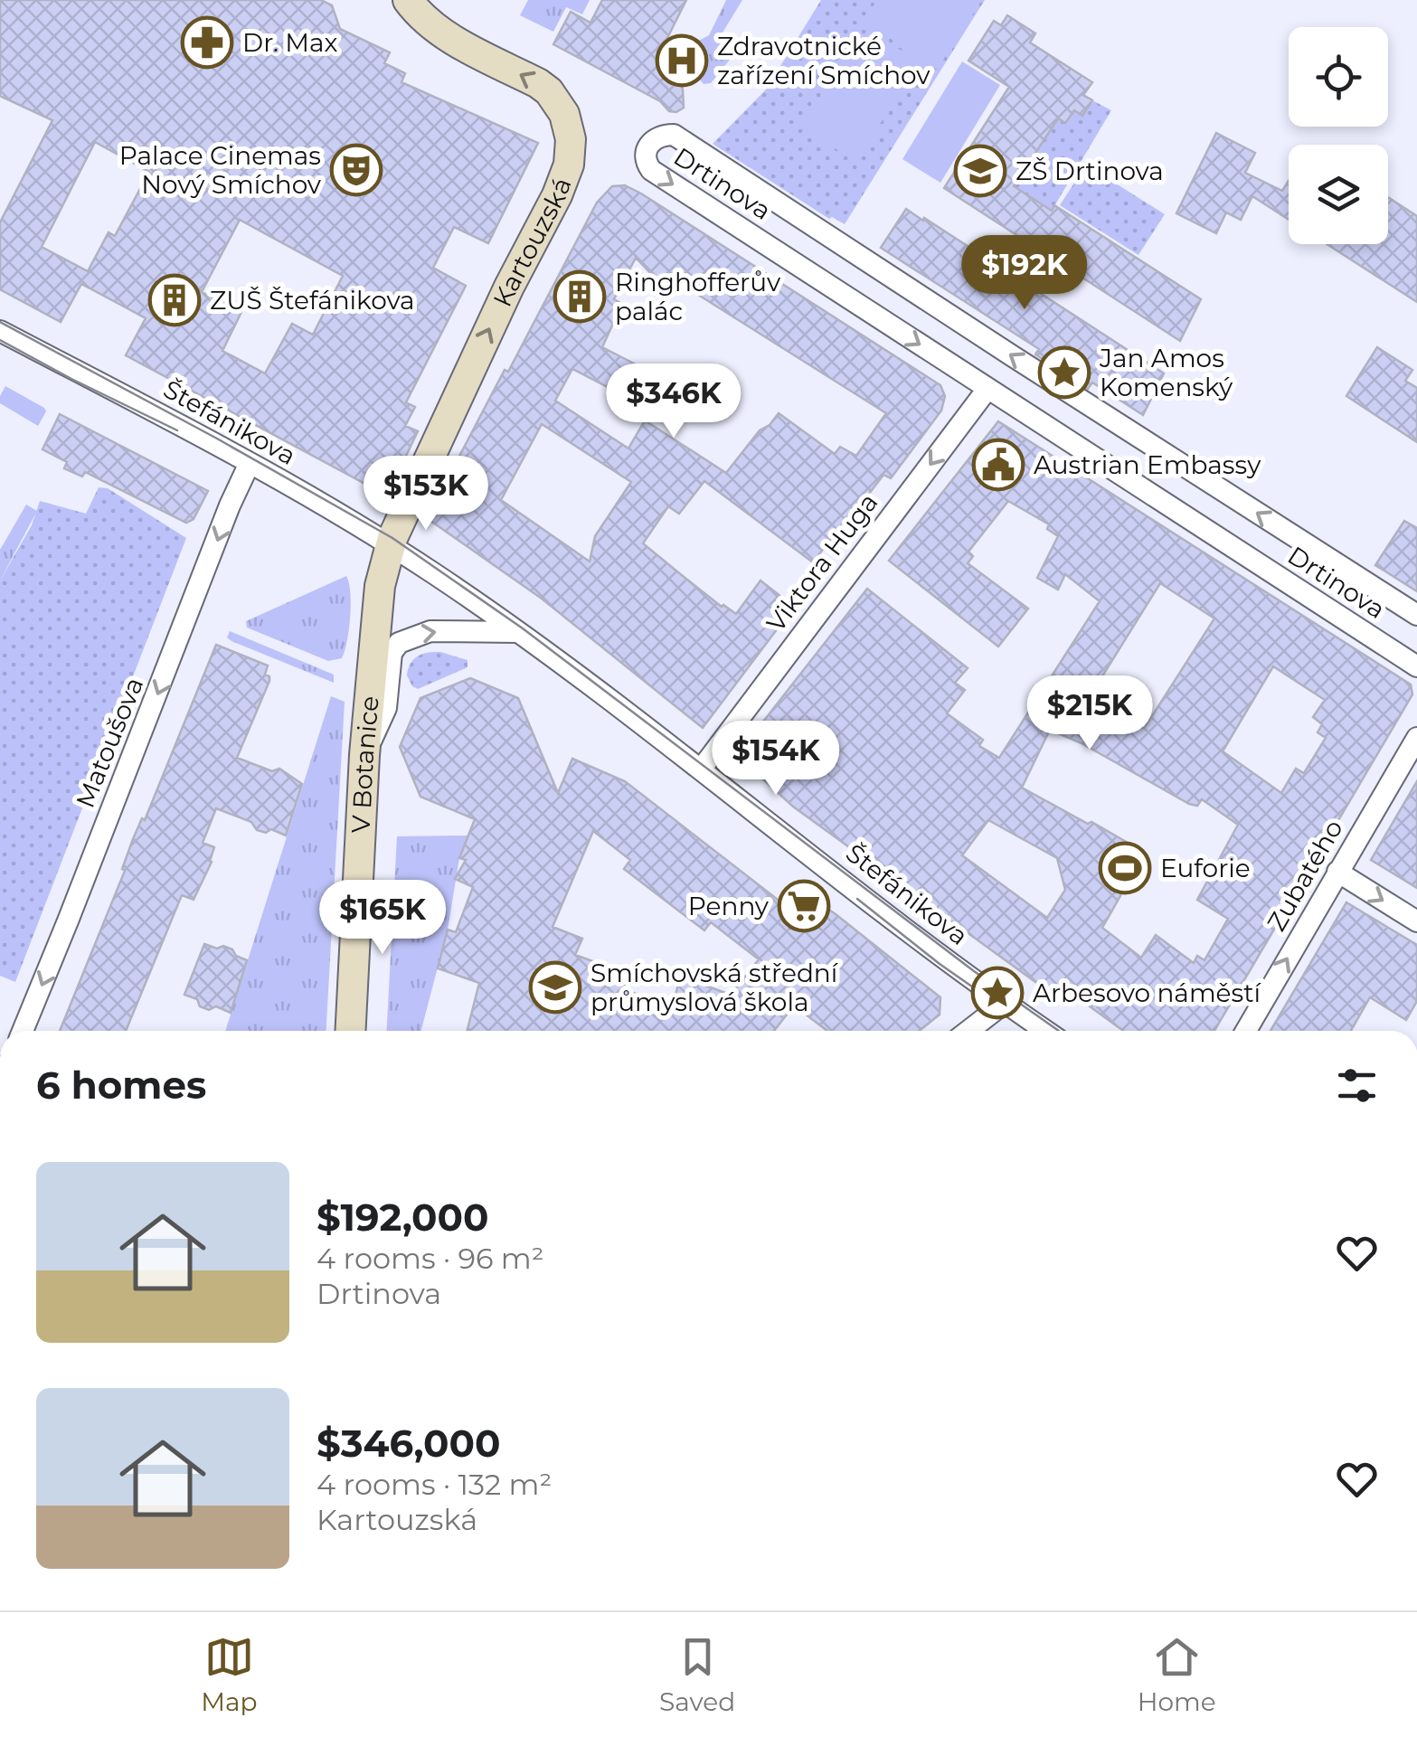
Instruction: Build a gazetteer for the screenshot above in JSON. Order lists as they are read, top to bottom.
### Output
{
  "streets": {
    "main road": ["Kartouzská", "V Botanice"],
    "street": [
      "Drtinova",
      "Štefánikova",
      "Viktora Huga",
      "Matoušova",
      "Zubatého"
    ]
  },
  "crossings": [
    ["Drtinova", "Viktora Huga"],
    ["Kartouzská", "Štefánikova"],
    ["Kartouzská", "V Botanice"],
    ["Štefánikova", "Viktora Huga"],
    ["Štefánikova", "Matoušova"],
    ["Štefánikova", "V Botanice"]
  ],
  "one_way": [
    "Kartouzská",
    "Viktora Huga",
    "Matoušova",
    "Zubatého"
  ],
  "places": {
    "pharmacy": ["Dr. Max"],
    "hospital": ["Zdravotnické zařízení Smíchov"],
    "theatre": ["Palace Cinemas Nový Smíchov"],
    "school or university": ["ZŠ Drtinova", "Smíchovská střední průmyslová škola"],
    "building": ["Ringhofferův palác", "ZUŠ Štefánikova"],
    "place": ["Jan Amos Komenský", "Arbesovo náměstí"],
    "public building": ["Austrian Embassy"],
    "sports": ["Euforie"],
    "supermarket": ["Penny"]
  },
  "page": {
    "price": [
      "$192K",
      "$346K",
      "$153K",
      "$215K",
      "$154K",
      "$165K"
    ],
    "heading": "6 homes",
    "list": [
      {
        "name": "$192,000",
        "note": "4 rooms · 96 m² · Drtinova"
      },
      {
        "name": "$346,000",
        "note": "4 rooms · 132 m² · Kartouzská"
      }
    ],
    "tabs": ["Map", "Saved", "Home"]
  }
}
